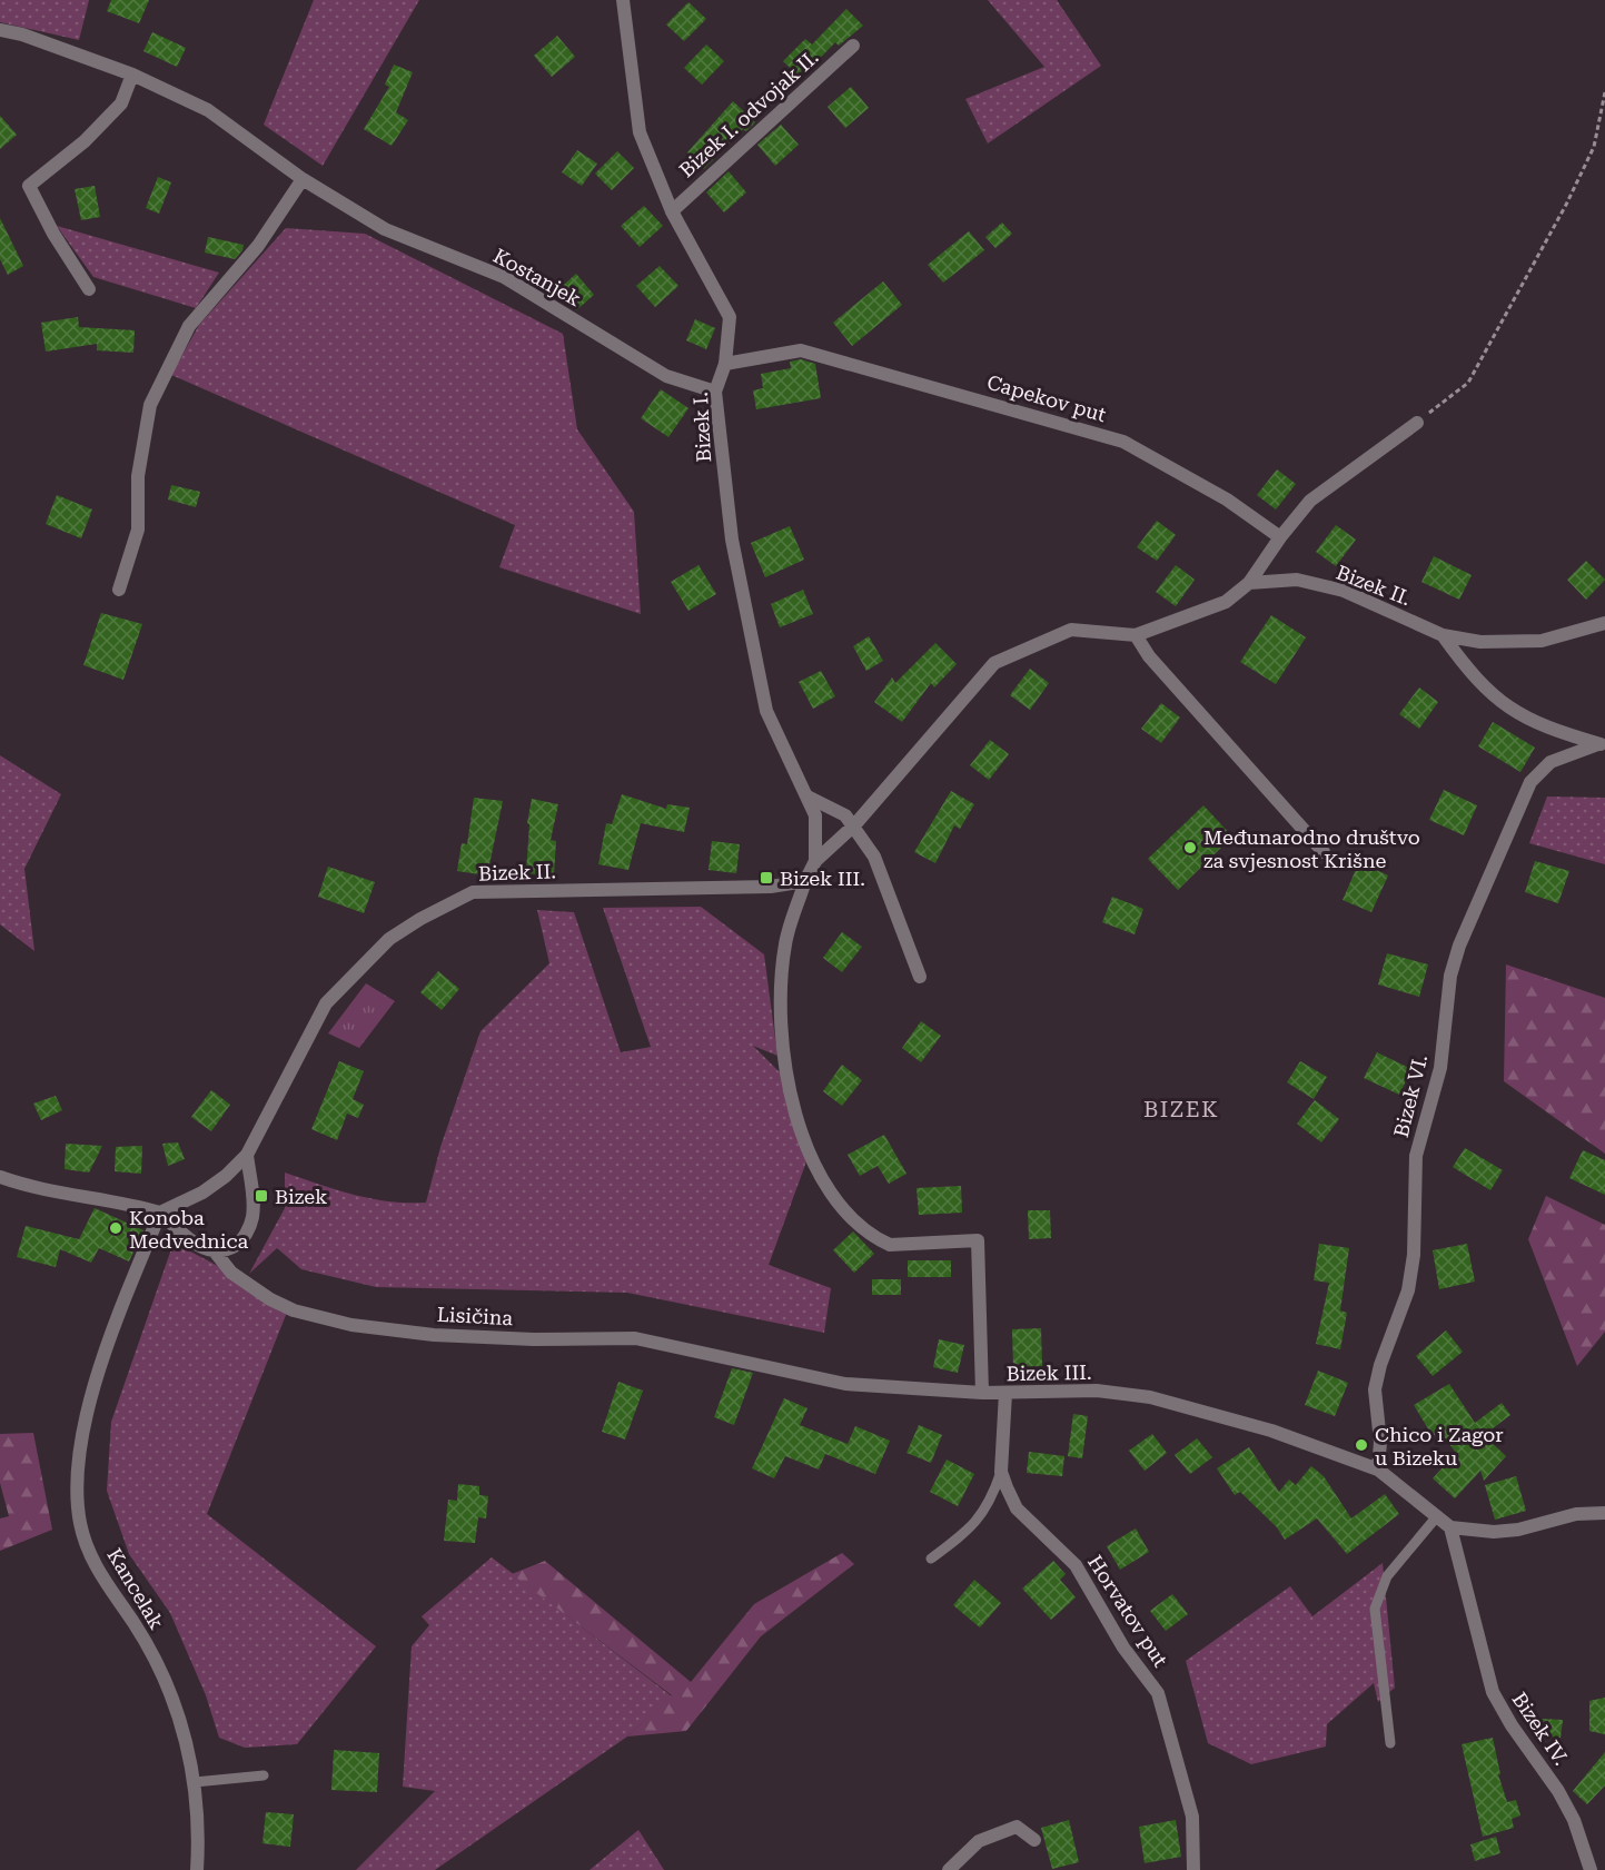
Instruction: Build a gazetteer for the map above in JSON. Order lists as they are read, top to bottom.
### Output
{
  "streets": {
    "street": [
      "Bizek I. odvojak II.",
      "Kostanjek",
      "Capekov put",
      "Bizek I.",
      "Bizek II.",
      "Bizek VI.",
      "Lisičina",
      "Bizek III.",
      "Kancelak",
      "Horvatov put",
      "Bizek IV."
    ]
  },
  "crossings": [
    ["Bizek I. odvojak II.", "Bizek I."],
    ["Kostanjek", "Bizek I."],
    ["Capekov put", "Bizek I."],
    ["Bizek II.", "Lisičina"],
    ["Bizek II.", "Bizek III."],
    ["Bizek II.", "Kancelak"],
    ["Bizek VI.", "Bizek III."],
    ["Lisičina", "Bizek III."],
    ["Lisičina", "Kancelak"],
    ["Bizek III.", "Horvatov put"],
    ["Bizek III.", "Bizek IV."]
  ],
  "districts": ["BIZEK"],
  "places": {
    "other": ["Međunarodno društvo za svjesnost Krišne", "Konoba Medvednica", "Chico i Zagor u Bizeku"],
    "transit": ["Bizek III.", "Bizek"]
  }
}
